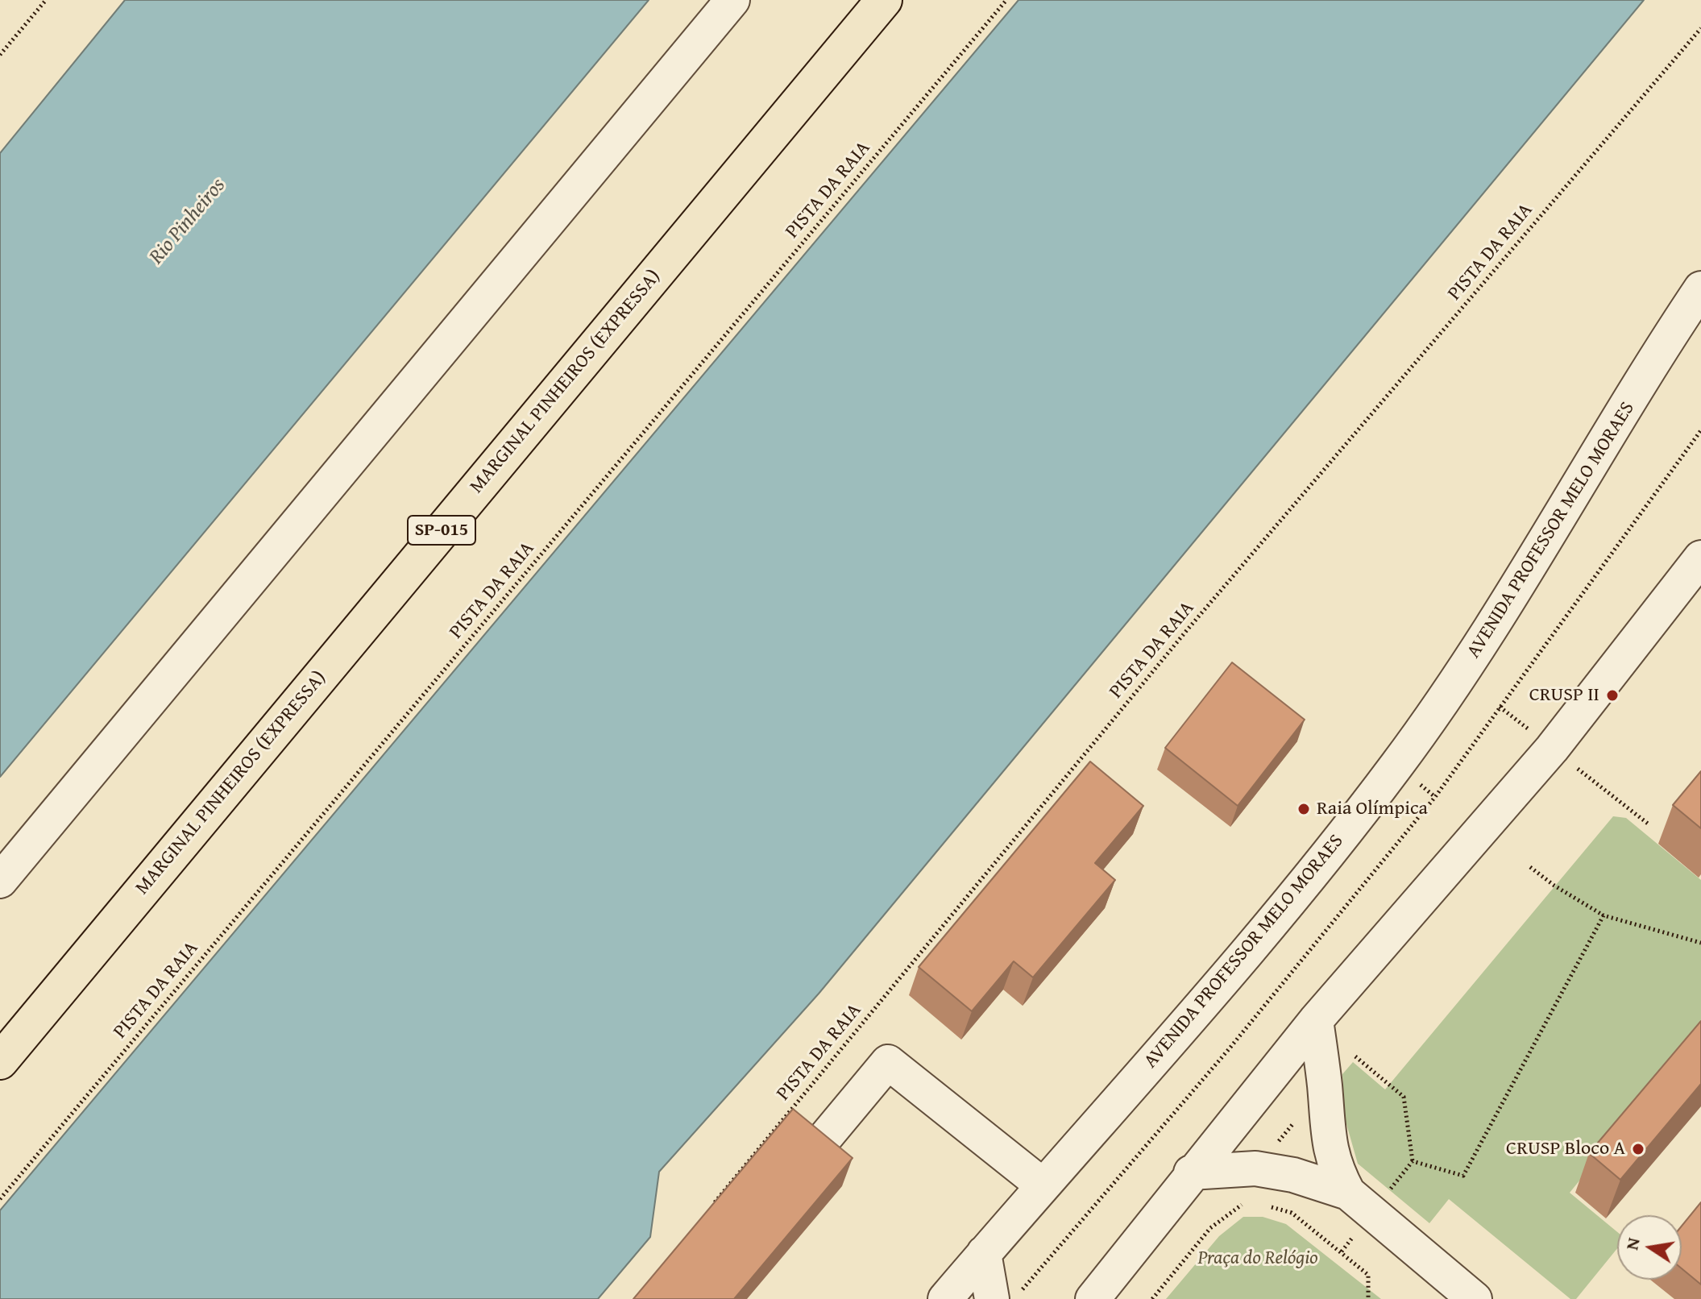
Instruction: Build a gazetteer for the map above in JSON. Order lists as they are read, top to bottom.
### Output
{
  "streets": {
    "highway": ["MARGINAL PINHEIROS (EXPRESSA)", "SP-015"],
    "street": ["AVENIDA PROFESSOR MELO MORAES"],
    "path": ["PISTA DA RAIA"]
  },
  "water": ["Rio Pinheiros"],
  "parks": ["Praça do Relógio"],
  "places": ["CRUSP II", "Raia Olímpica", "CRUSP Bloco A"],
  "north": "left"
}
